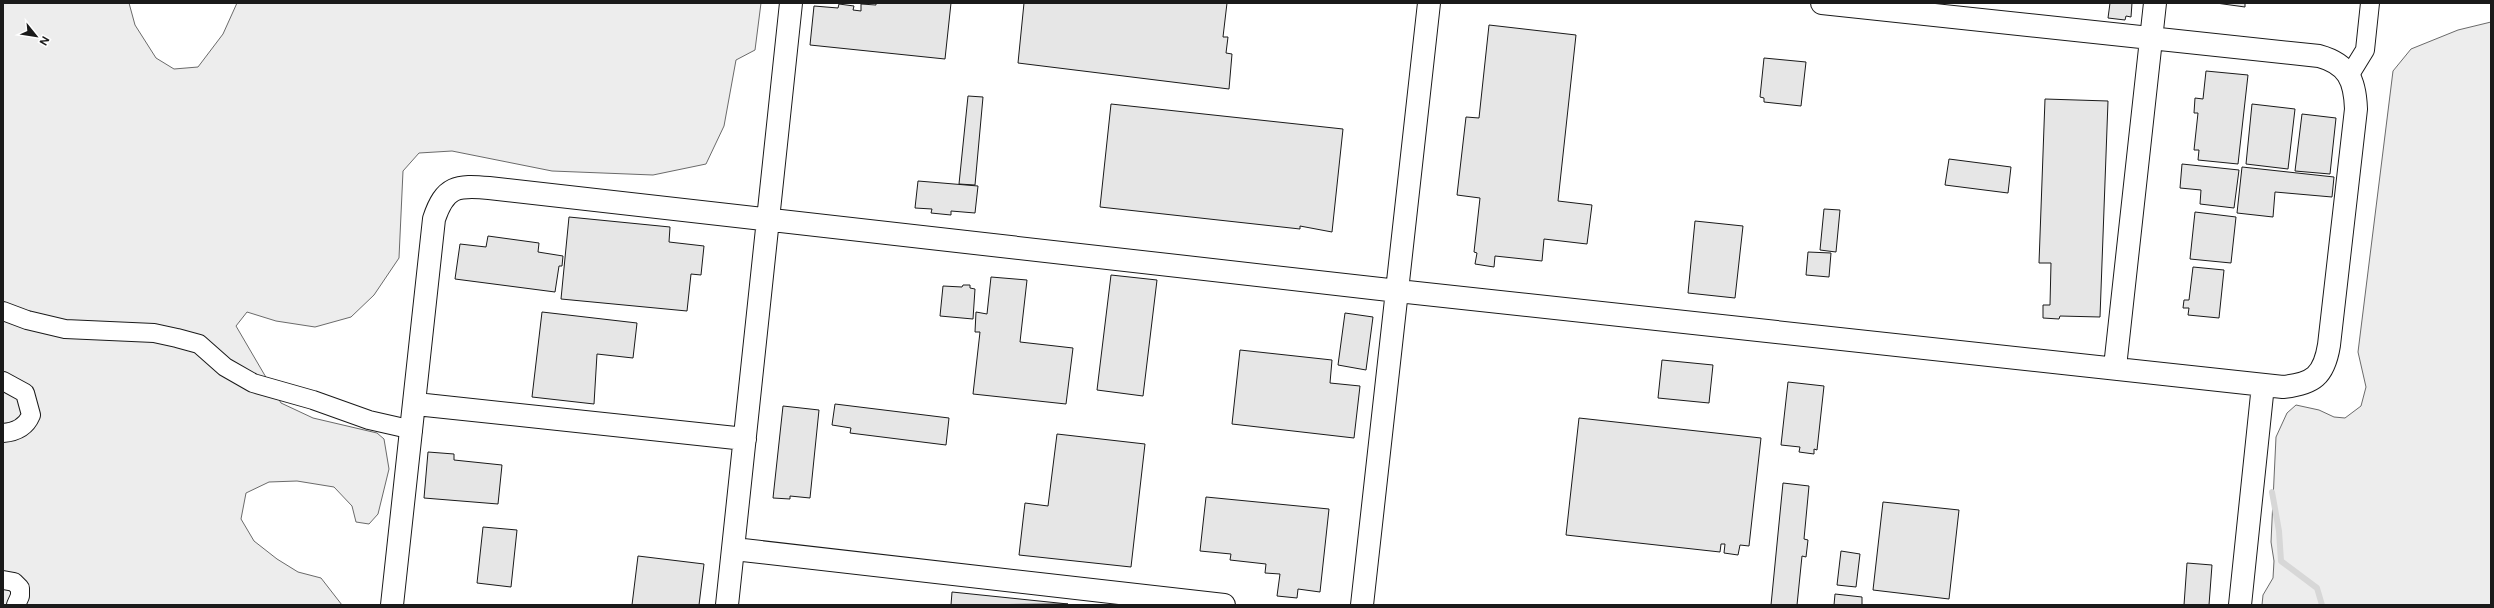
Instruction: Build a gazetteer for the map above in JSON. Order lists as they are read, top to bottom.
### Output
{
  "north": "bottom right"
}
